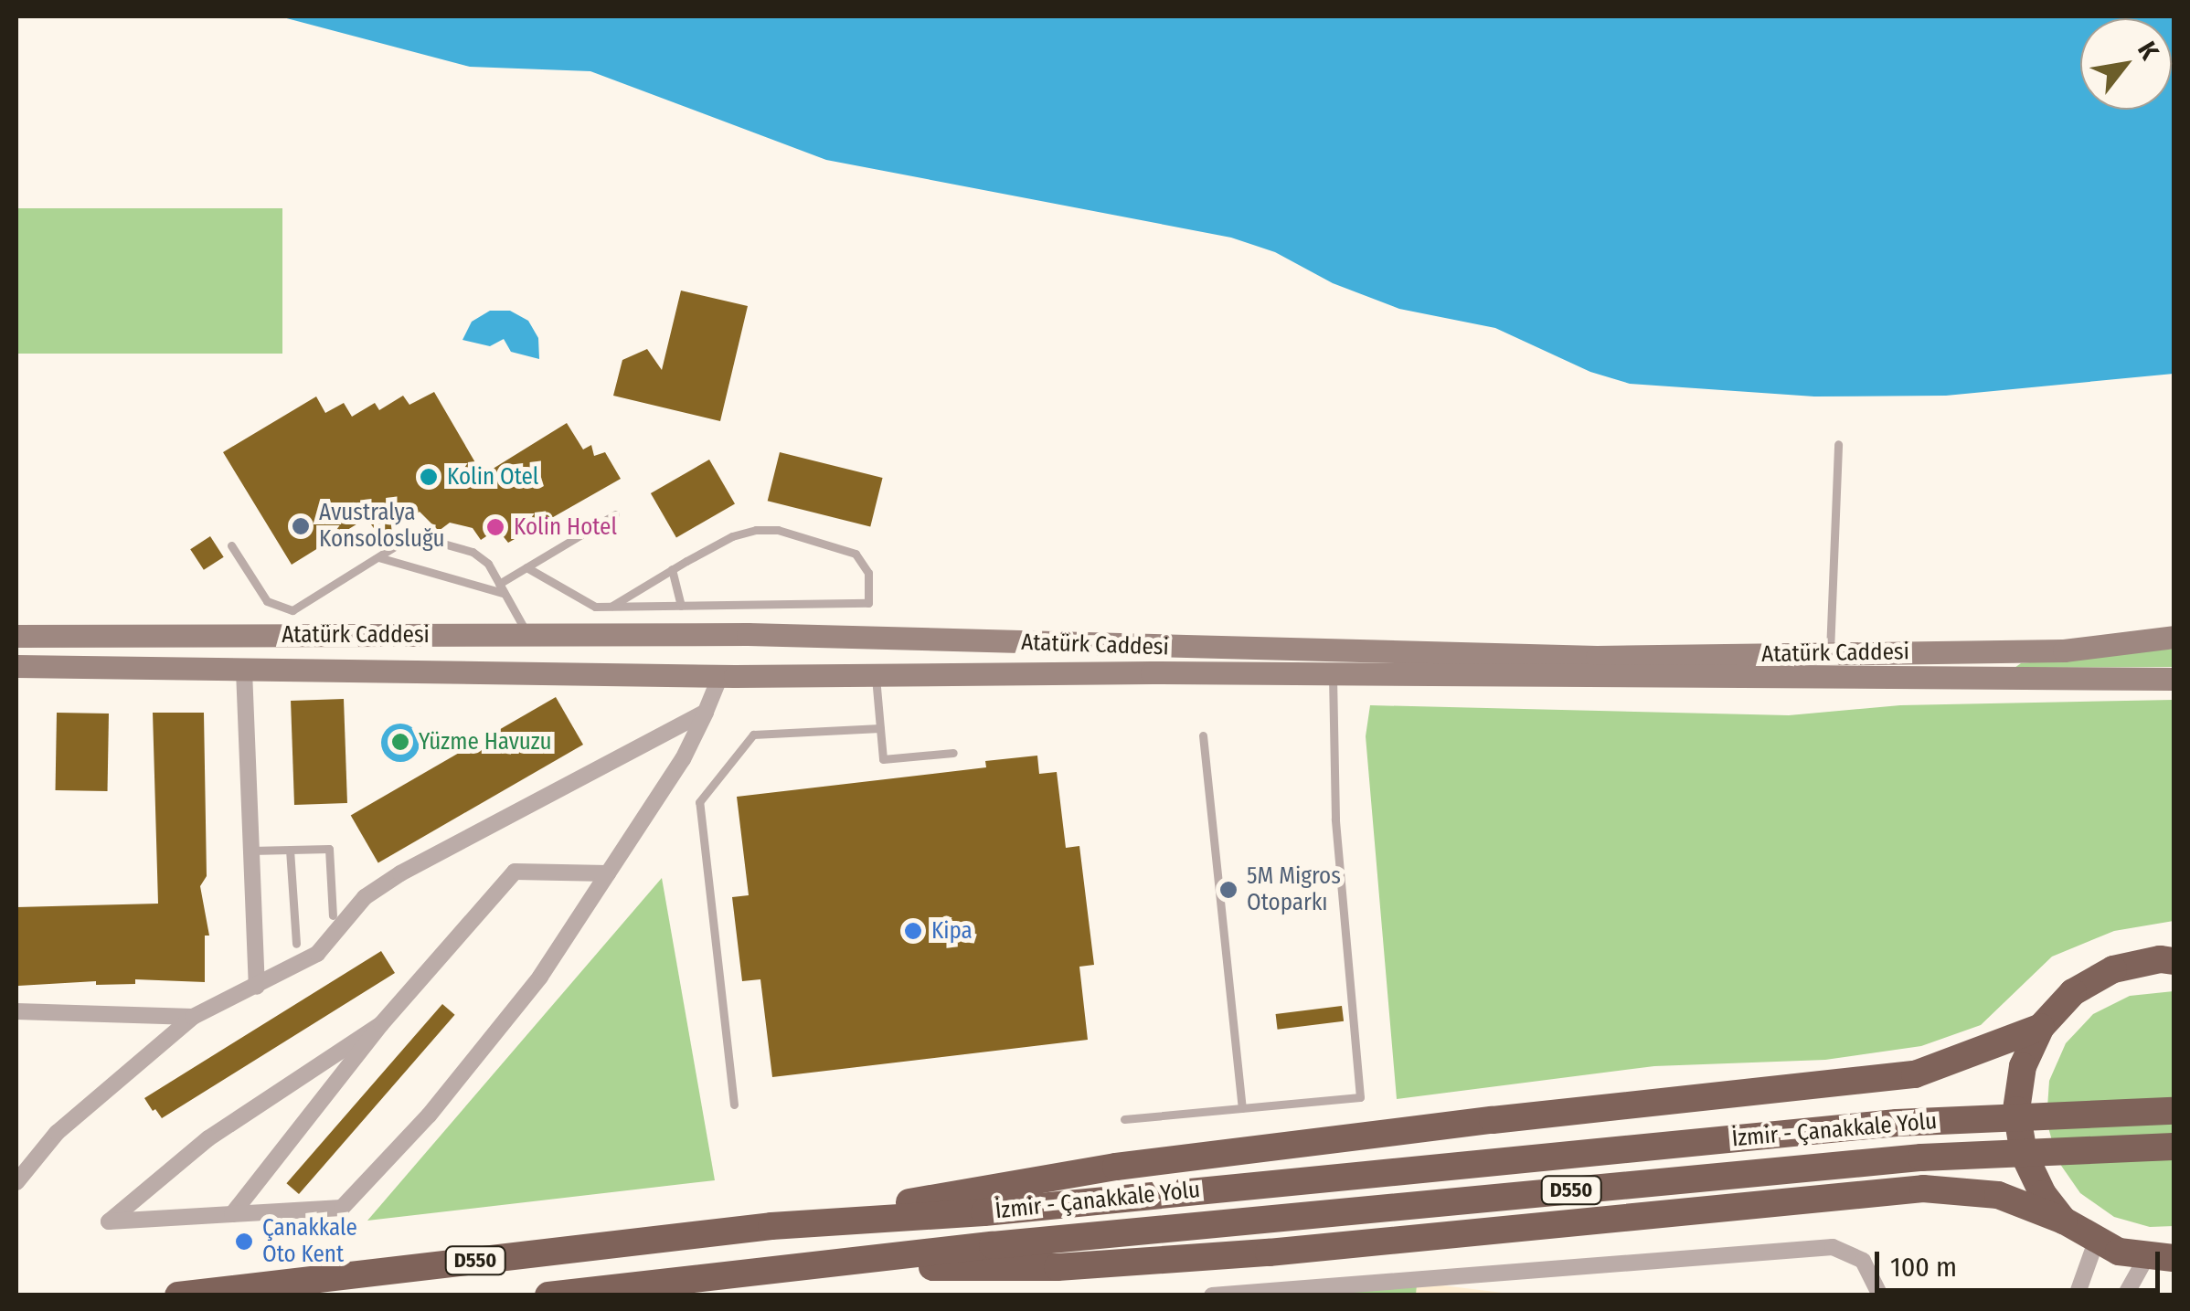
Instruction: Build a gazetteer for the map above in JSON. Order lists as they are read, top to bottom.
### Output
{
  "streets": {
    "highway": ["İzmir - Çanakkale Yolu", "D550"],
    "main road": ["Atatürk Caddesi"]
  },
  "crossings": [
    ["İzmir - Çanakkale Yolu", "D550"]
  ],
  "places": [
    "Kolin Otel",
    "Avustralya Konsolosluğu",
    "Kolin Hotel",
    "Yüzme Havuzu",
    "5M Migros Otoparkı",
    "Kipa",
    "Çanakkale Oto Kent"
  ],
  "scale_bar": "100 m",
  "north": "top right"
}
